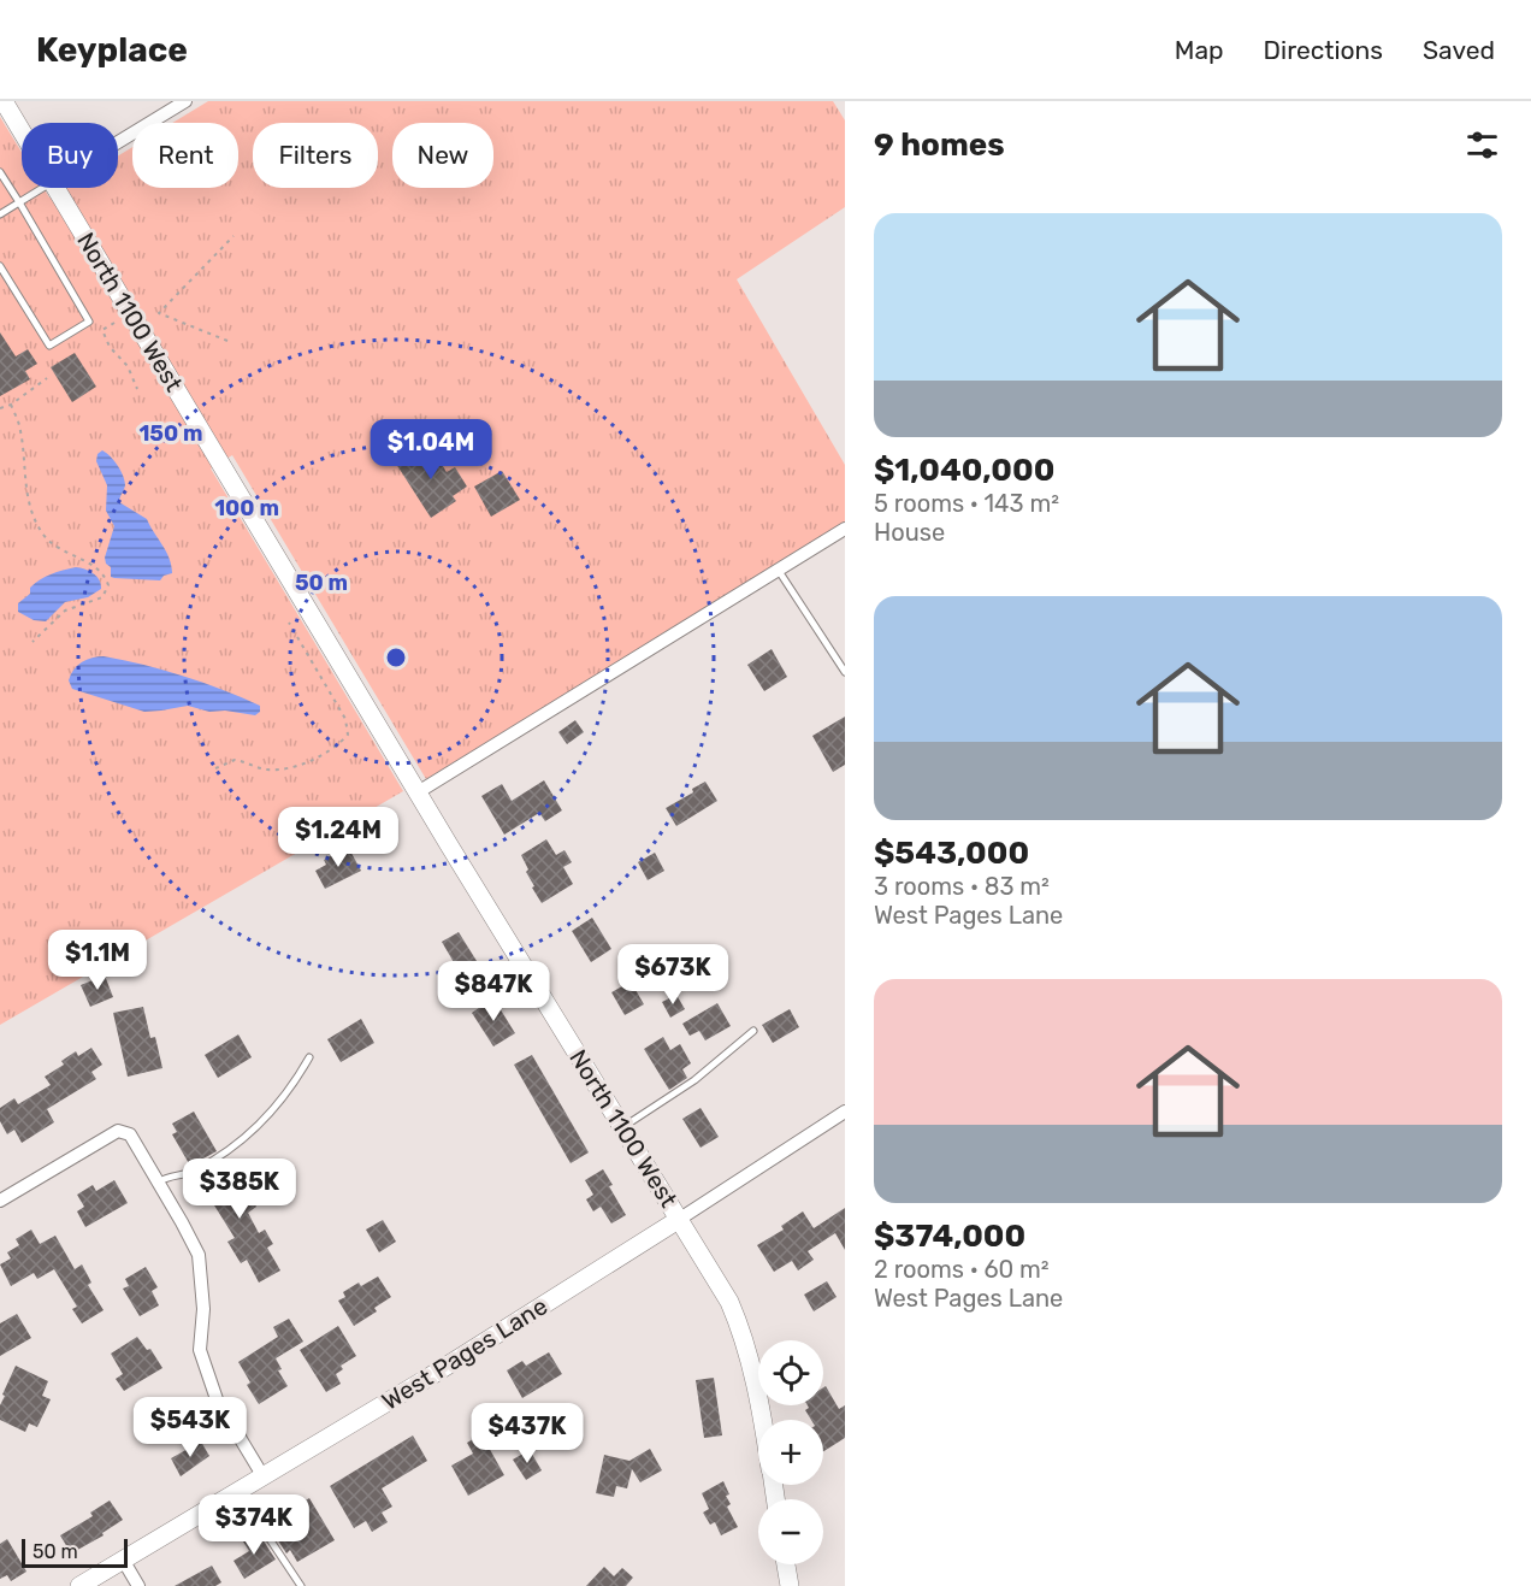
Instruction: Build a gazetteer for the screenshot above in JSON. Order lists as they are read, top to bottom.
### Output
{
  "streets": {
    "street": ["North 1100 West", "West Pages Lane"]
  },
  "crossings": [
    ["North 1100 West", "West Pages Lane"]
  ],
  "scale_bar": "50 m",
  "page": {
    "header": "Keyplace",
    "nav": ["Map", "Directions", "Saved"],
    "heading": "9 homes",
    "chip": [
      "Buy",
      "Rent",
      "Filters",
      "New"
    ],
    "list": [
      {
        "name": "$1,040,000",
        "note": "5 rooms · 143 m² · House"
      },
      {
        "name": "$543,000",
        "note": "3 rooms · 83 m² · West Pages Lane"
      },
      {
        "name": "$374,000",
        "note": "2 rooms · 60 m² · West Pages Lane"
      }
    ],
    "price": [
      "$1.04M",
      "$1.24M",
      "$1.1M",
      "$673K",
      "$847K",
      "$385K",
      "$543K",
      "$437K",
      "$374K"
    ],
    "map_buttons": ["+", "−"],
    "scale": "50 m"
  },
  "rings": ["150 m", "100 m", "50 m"]
}
